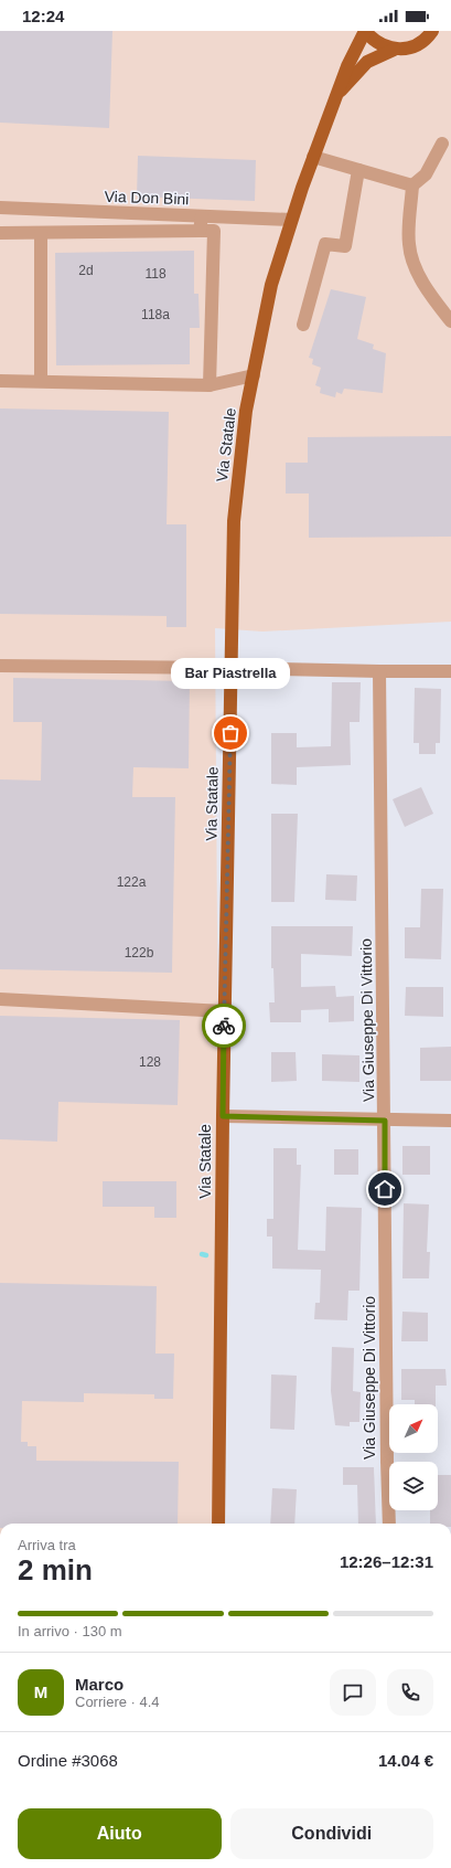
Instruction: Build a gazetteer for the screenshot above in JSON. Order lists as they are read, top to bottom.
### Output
{
  "streets": {
    "main road": ["Via Statale"],
    "street": ["Via Don Bini", "Via Giuseppe Di Vittorio"]
  },
  "crossings": [
    ["Via Don Bini", "Via Statale"]
  ],
  "places": ["Bar Piastrella"],
  "house_numbers": [
    "2d",
    "118",
    "118a",
    "122a",
    "122b",
    "128"
  ],
  "north": "top right",
  "page": {
    "status": "12:24",
    "bubble": "Bar Piastrella",
    "heading": ["2 min", "Arriva tra", "12:26–12:31"],
    "panel": [
      "Marco",
      "Corriere · 4.4",
      "Ordine #3068",
      "14.04 €"
    ],
    "bar": "In arrivo · 130 m",
    "round": "M",
    "buttons": ["Aiuto", "Condividi"]
  }
}
